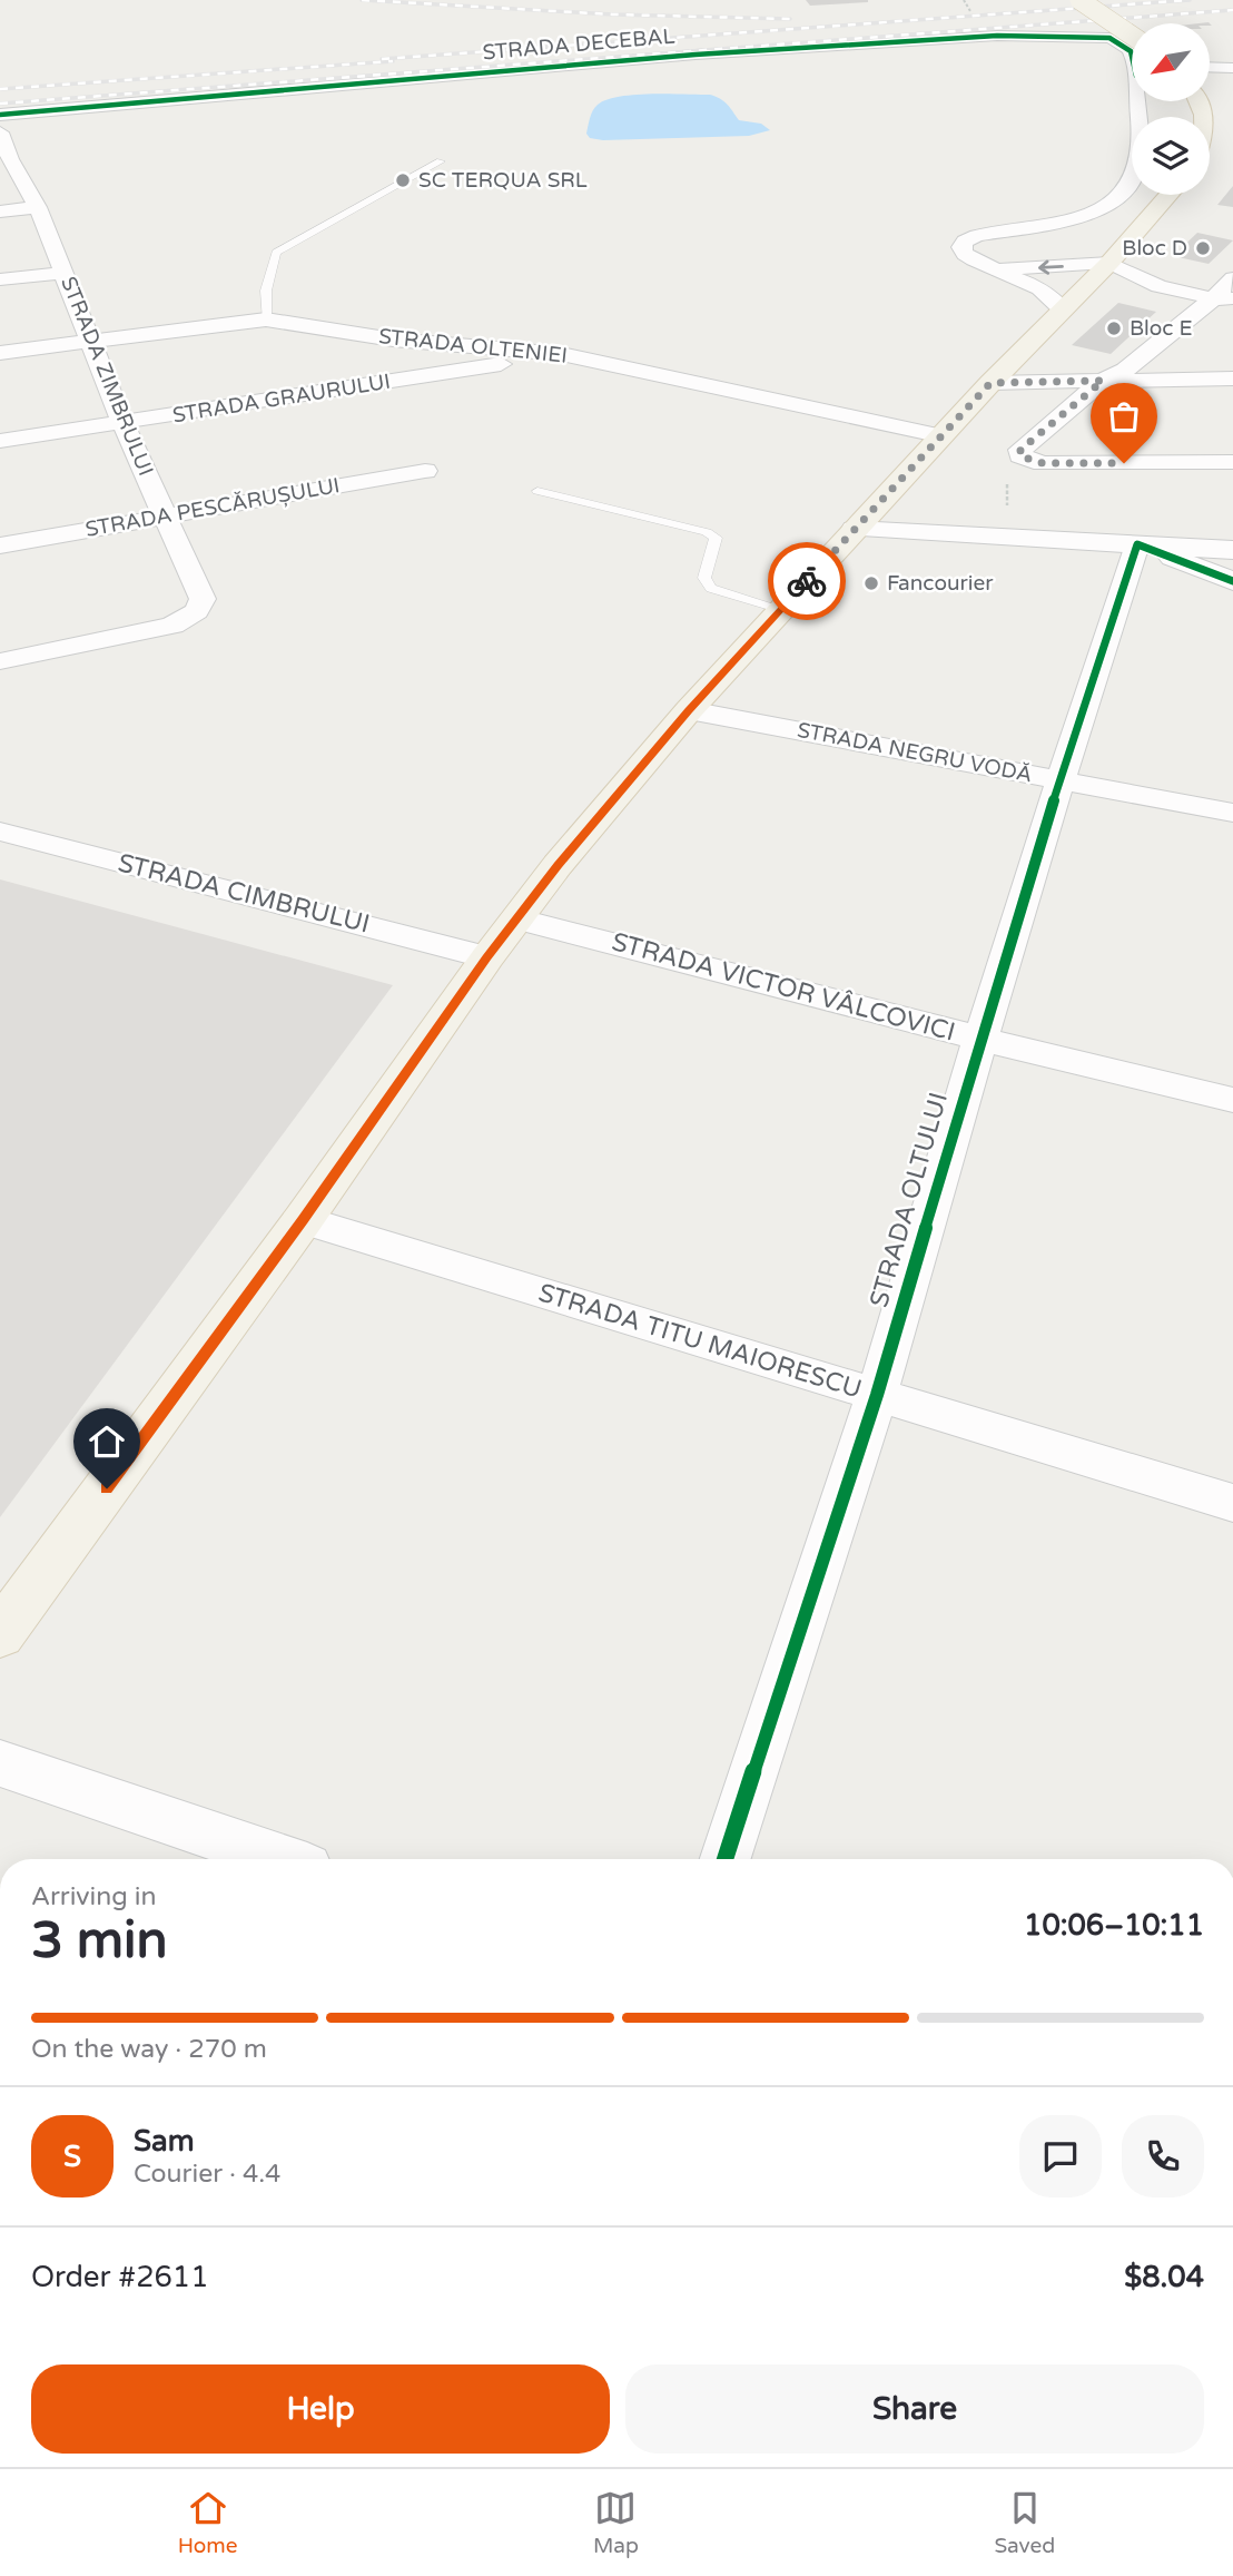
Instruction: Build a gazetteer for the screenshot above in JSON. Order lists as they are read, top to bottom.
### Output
{
  "streets": {
    "street": [
      "STRADA DECEBAL",
      "STRADA OLTENIEI",
      "STRADA ZIMBRULUI",
      "STRADA GRAURULUI",
      "STRADA PESCĂRUȘULUI",
      "STRADA NEGRU VODĂ",
      "STRADA CIMBRULUI",
      "STRADA VICTOR VÂLCOVICI",
      "STRADA OLTULUI",
      "STRADA TITU MAIORESCU"
    ]
  },
  "crossings": [
    ["STRADA OLTENIEI", "STRADA ZIMBRULUI"],
    ["STRADA OLTENIEI", "STRADA GRAURULUI"],
    ["STRADA ZIMBRULUI", "STRADA GRAURULUI"],
    ["STRADA ZIMBRULUI", "STRADA PESCĂRUȘULUI"],
    ["STRADA NEGRU VODĂ", "STRADA OLTULUI"],
    ["STRADA VICTOR VÂLCOVICI", "STRADA OLTULUI"],
    ["STRADA OLTULUI", "STRADA TITU MAIORESCU"]
  ],
  "places": [
    "SC TERQUA SRL",
    "Bloc D",
    "Bloc E",
    "Fancourier"
  ],
  "north": "bottom left",
  "page": {
    "heading": ["3 min", "Arriving in", "10:06–10:11"],
    "panel": [
      "Sam",
      "Courier · 4.4",
      "Order #2611",
      "$8.04"
    ],
    "bar": "On the way · 270 m",
    "round": "S",
    "buttons": ["Help", "Share"],
    "tabs": ["Home", "Map", "Saved"]
  }
}
